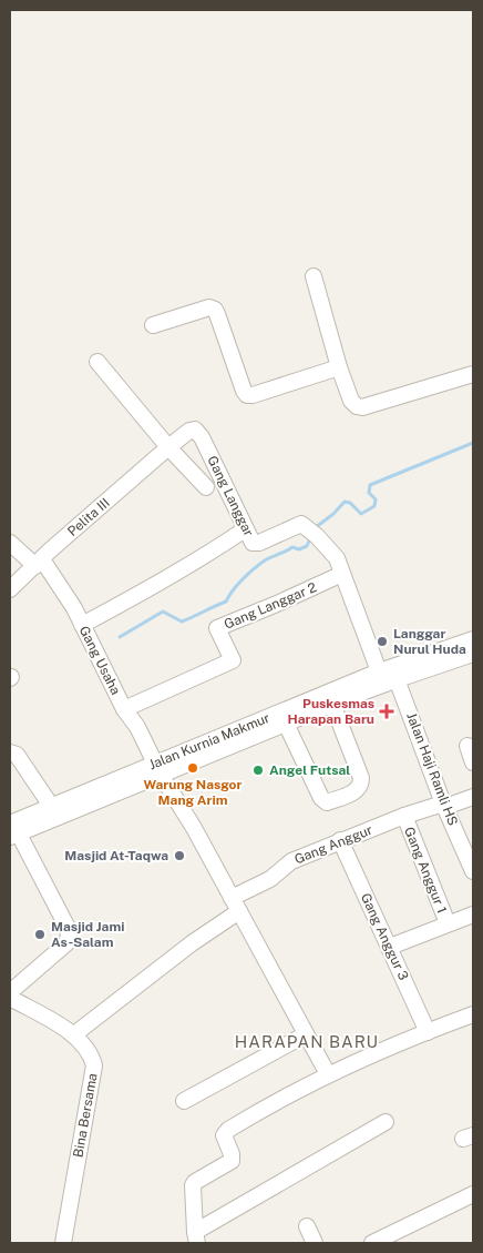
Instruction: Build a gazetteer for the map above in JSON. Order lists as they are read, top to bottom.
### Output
{
  "streets": {
    "street": [
      "Gang Langgar",
      "Pelita III",
      "Gang Langgar 2",
      "Gang Usaha",
      "Jalan Kurnia Makmur",
      "Jalan Haji Ramli HS",
      "Gang Anggur",
      "Gang Anggur 1",
      "Gang Anggur 3",
      "Bina Bersama"
    ]
  },
  "crossings": [
    ["Gang Langgar", "Pelita III"],
    ["Gang Langgar", "Gang Langgar 2"],
    ["Gang Langgar", "Jalan Kurnia Makmur"],
    ["Gang Langgar", "Jalan Haji Ramli HS"],
    ["Pelita III", "Gang Usaha"],
    ["Gang Langgar 2", "Gang Usaha"],
    ["Gang Usaha", "Jalan Kurnia Makmur"],
    ["Gang Usaha", "Gang Anggur"],
    ["Jalan Kurnia Makmur", "Jalan Haji Ramli HS"],
    ["Jalan Haji Ramli HS", "Gang Anggur"],
    ["Gang Anggur", "Gang Anggur 1"],
    ["Gang Anggur", "Gang Anggur 3"],
    ["Gang Anggur", "Bina Bersama"]
  ],
  "districts": ["HARAPAN BARU"],
  "places": {
    "other": [
      "Langgar Nurul Huda",
      "Warung Nasgor Mang Arim",
      "Angel Futsal",
      "Masjid At-Taqwa",
      "Masjid Jami As-Salam"
    ],
    "health": ["Puskesmas Harapan Baru"]
  }
}
